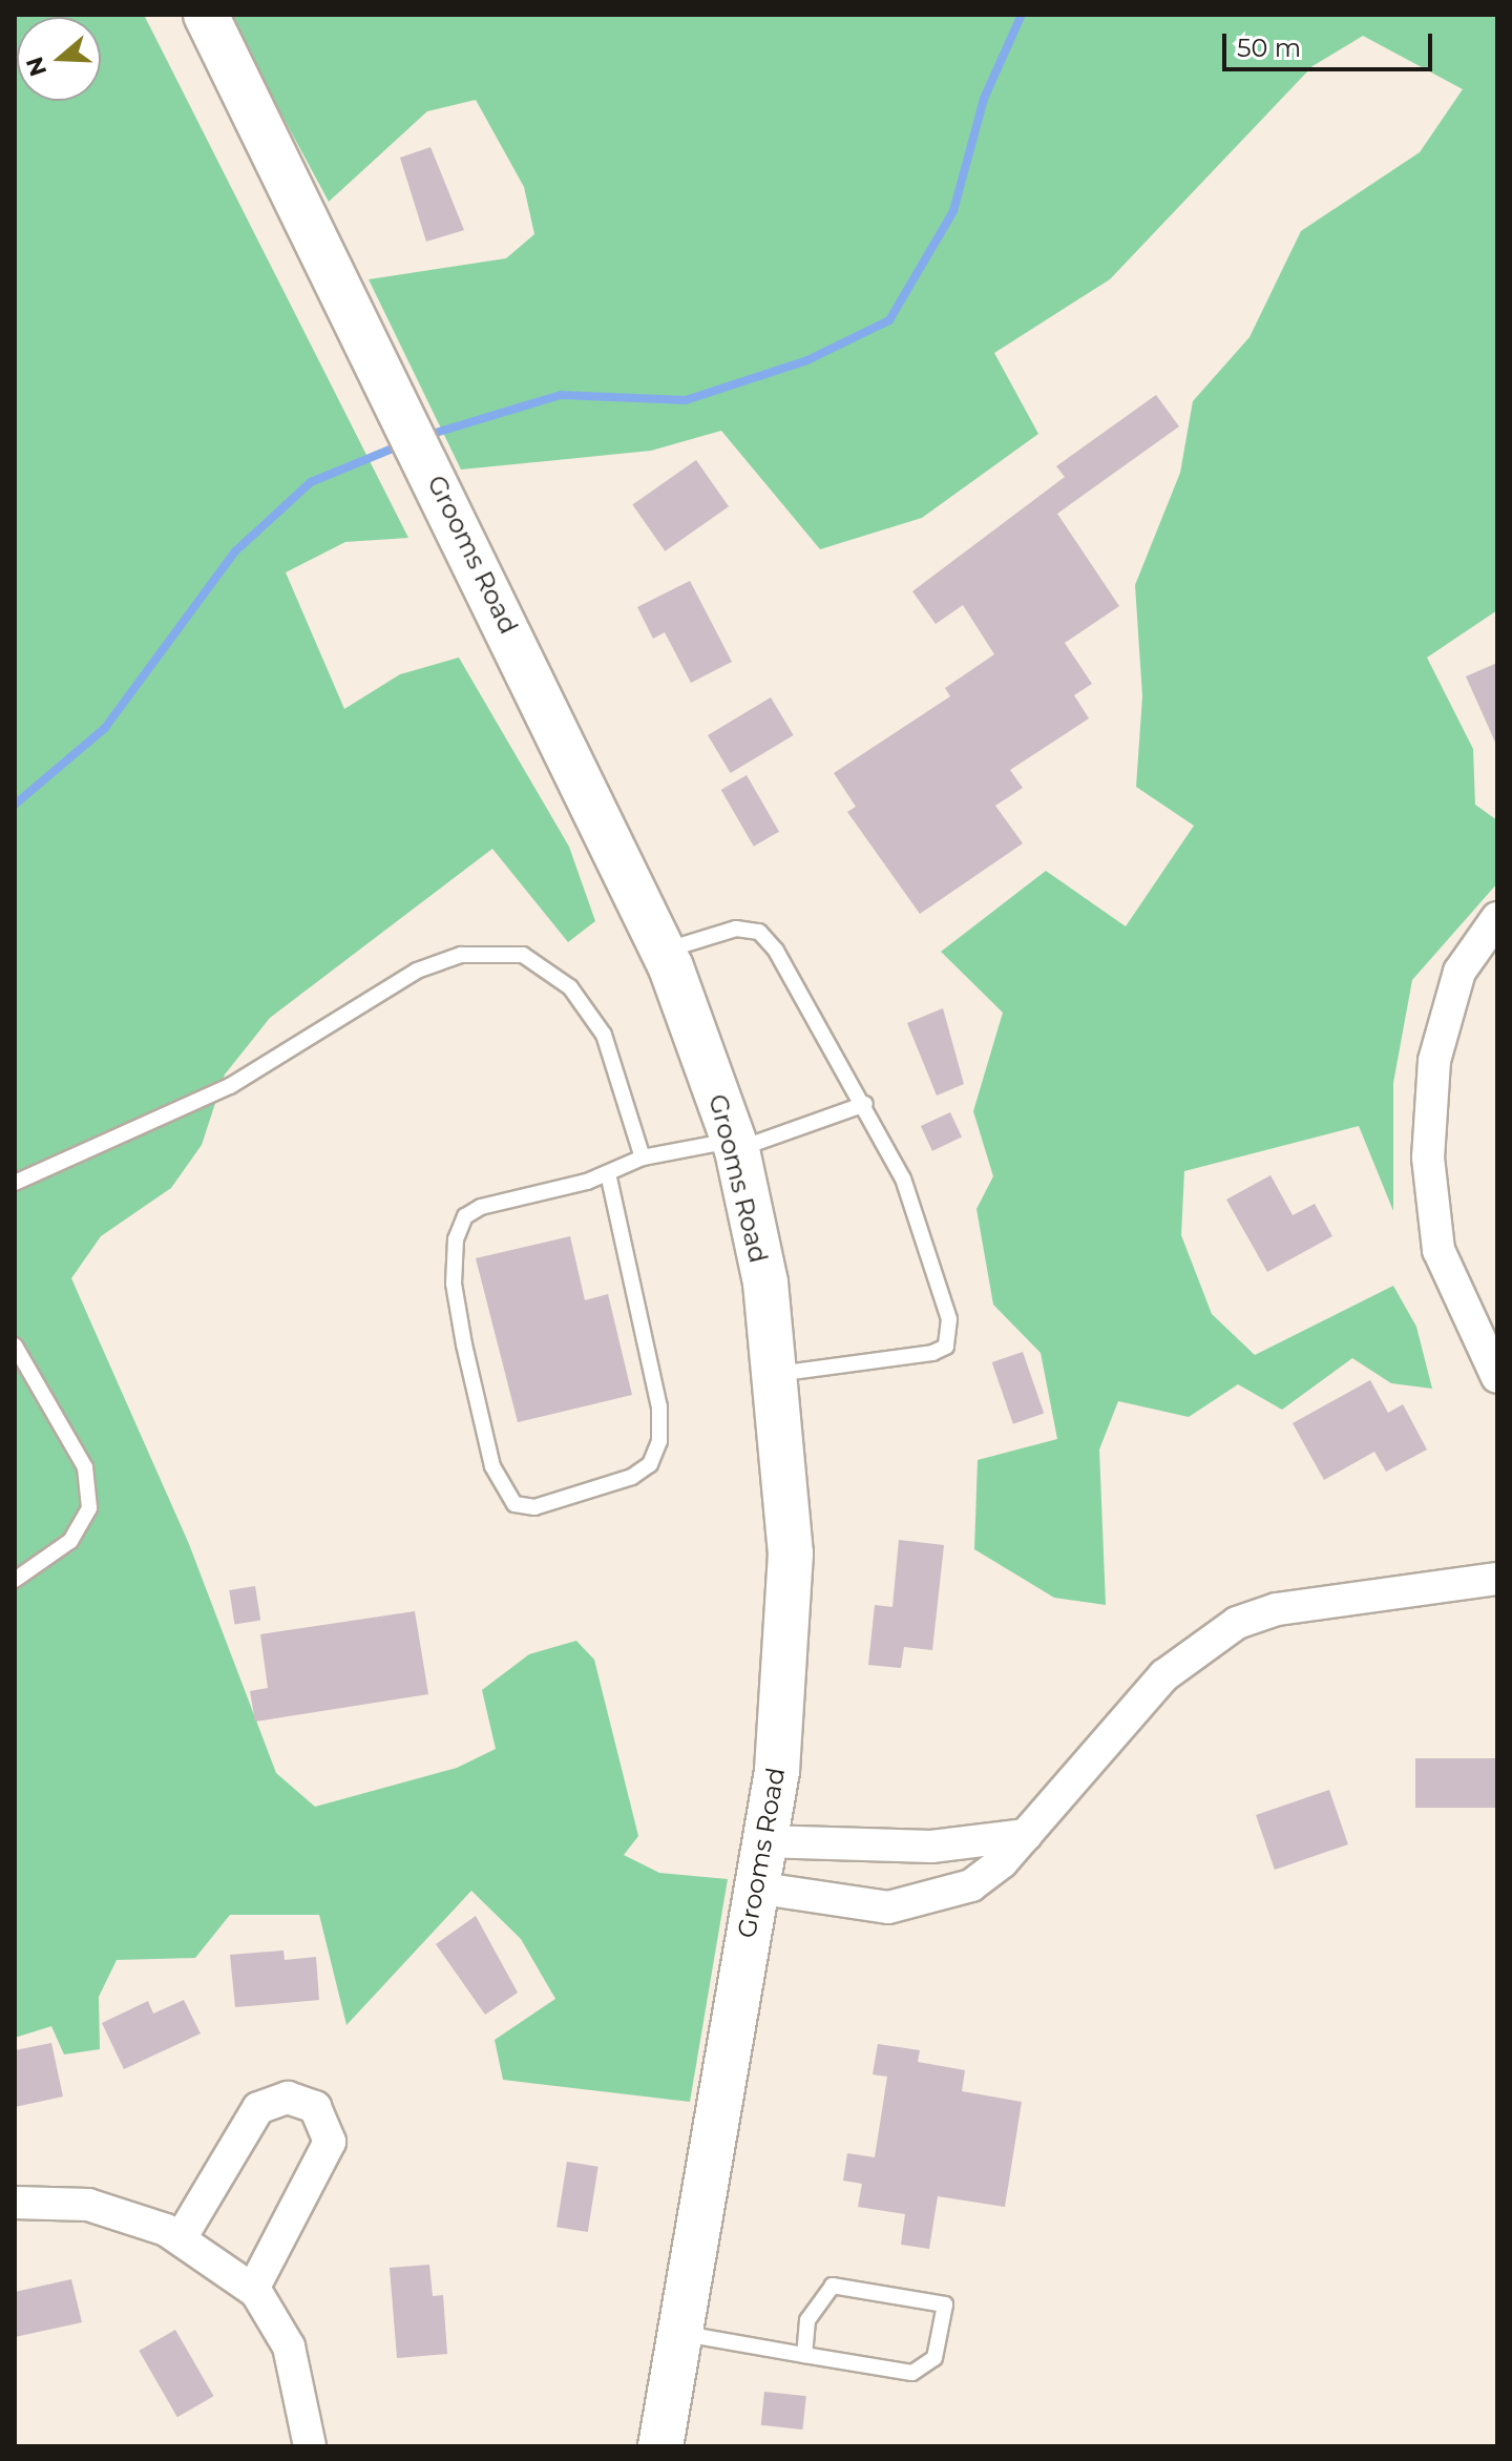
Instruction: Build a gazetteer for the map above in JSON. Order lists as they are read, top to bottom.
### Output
{
  "streets": {
    "street": ["Grooms Road"]
  },
  "scale_bar": "50 m",
  "north": "left"
}
